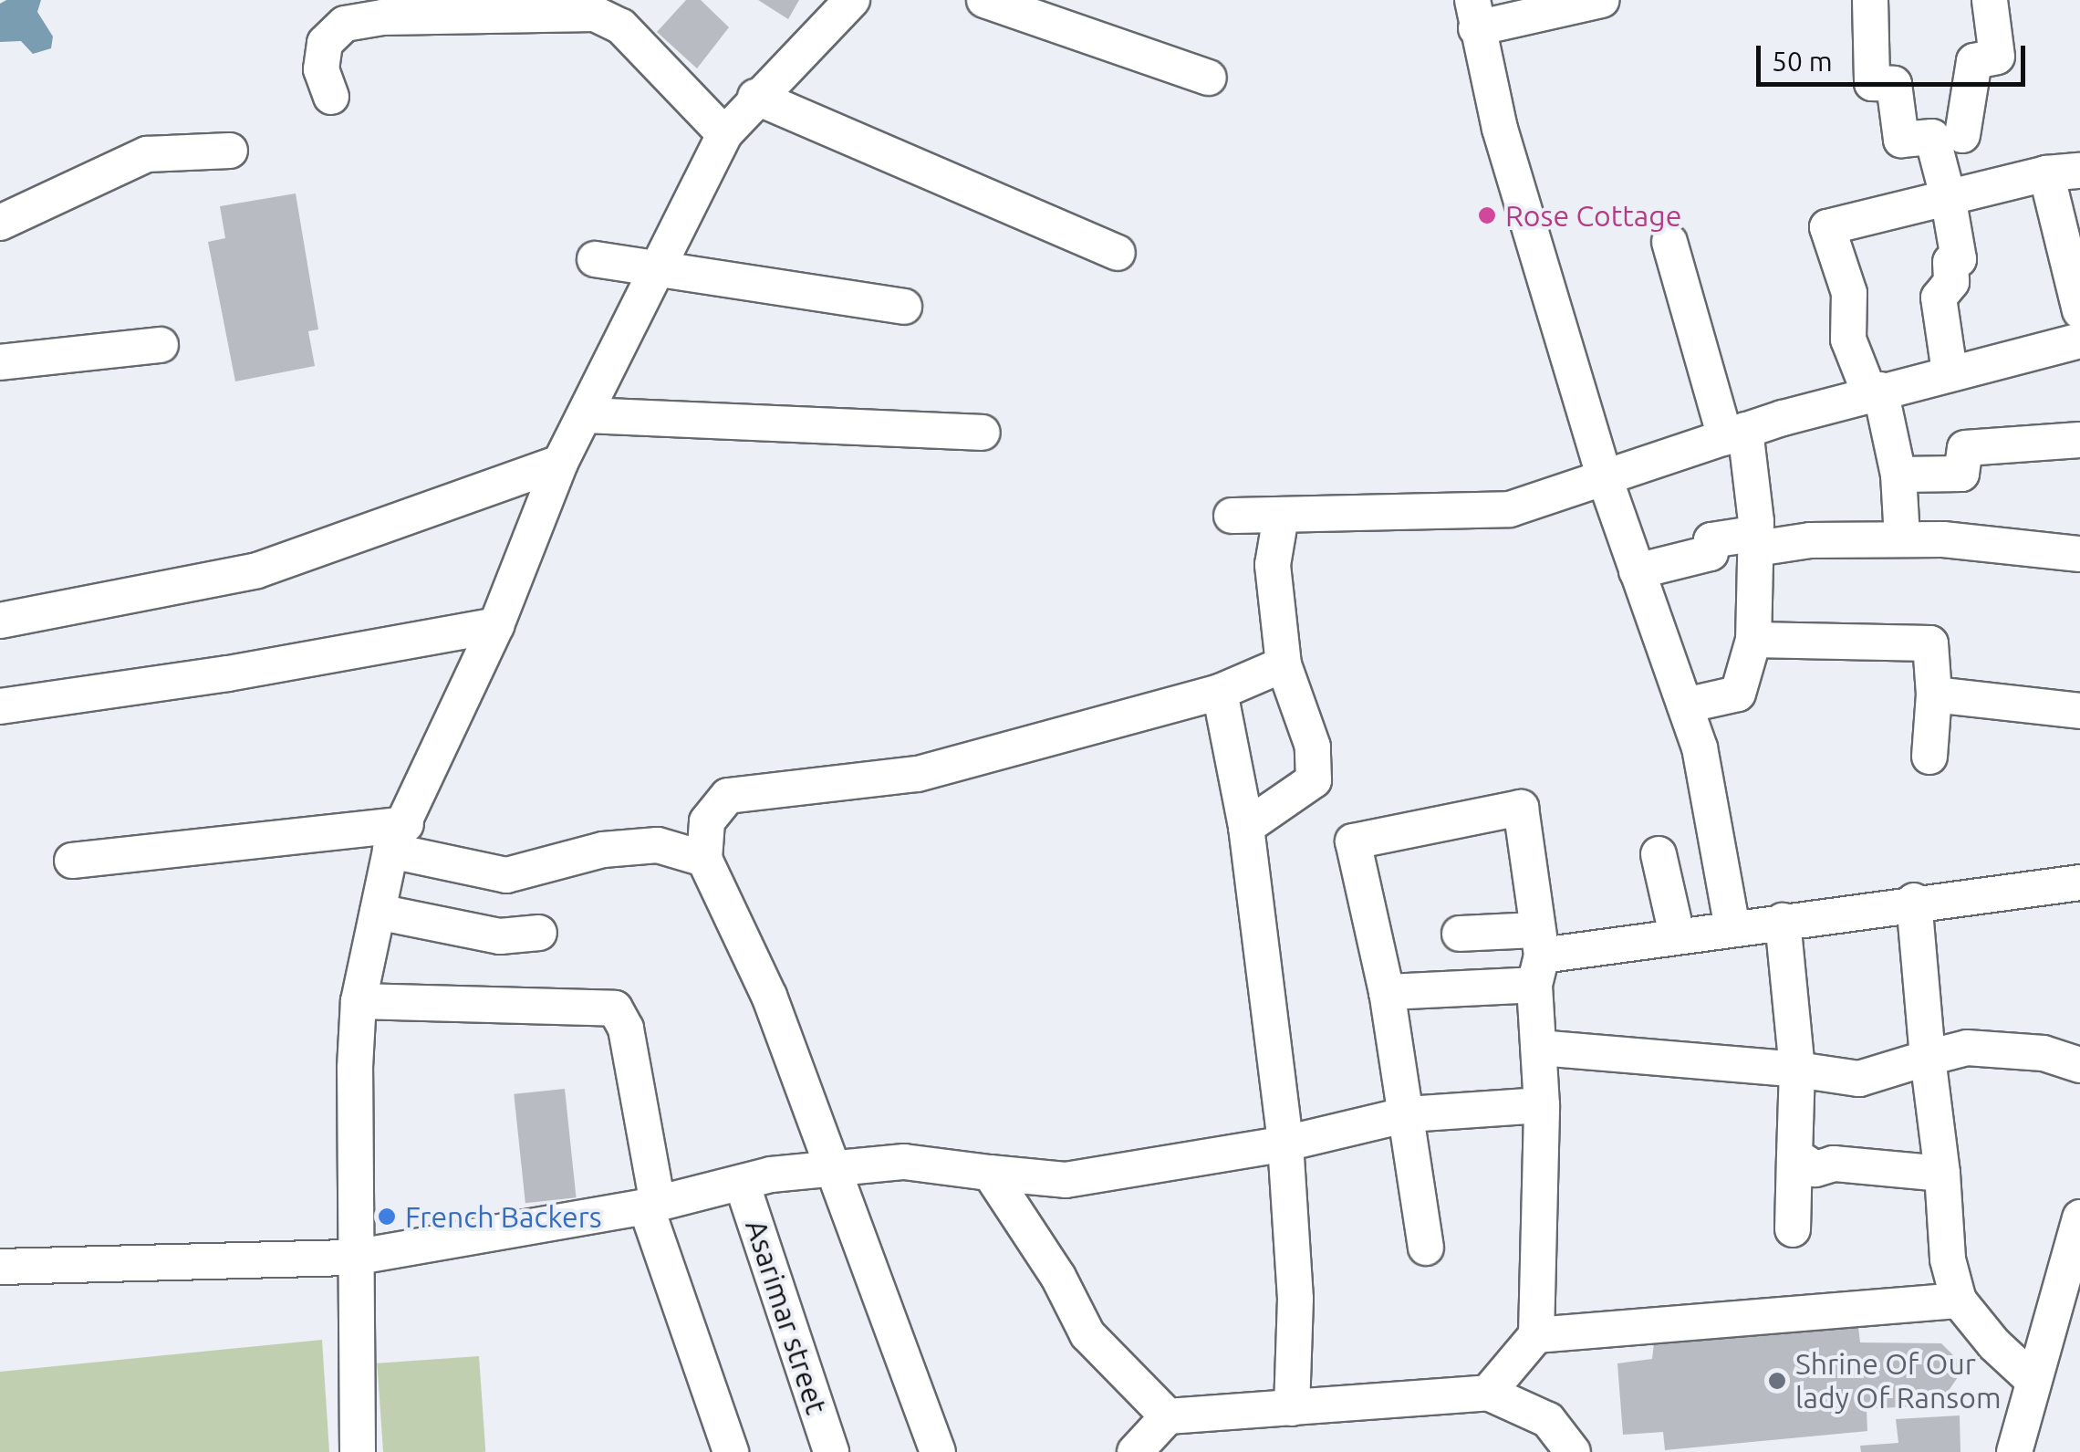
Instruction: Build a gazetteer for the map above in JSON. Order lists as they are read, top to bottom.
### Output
{
  "streets": {
    "street": ["Asarimar street"]
  },
  "places": ["Rose Cottage", "French Backers", "Shrine Of Our lady Of Ransom"],
  "scale_bar": "50 m"
}
